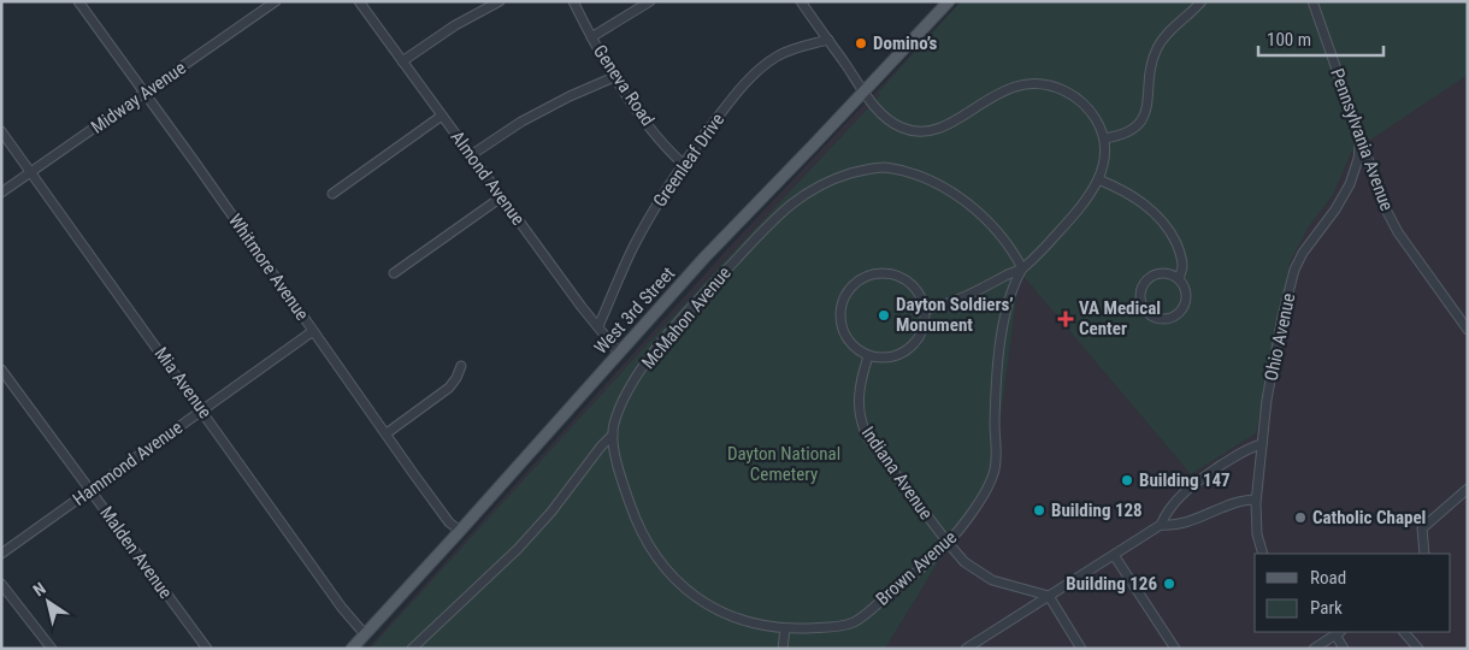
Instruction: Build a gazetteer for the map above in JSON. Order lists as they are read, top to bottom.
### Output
{
  "streets": {
    "main road": ["West 3rd Street"],
    "street": [
      "Geneva Road",
      "Midway Avenue",
      "Pennsylvania Avenue",
      "Greenleaf Drive",
      "Almond Avenue",
      "Whitmore Avenue",
      "McMahon Avenue",
      "Ohio Avenue",
      "Mia Avenue",
      "Hammond Avenue",
      "Indiana Avenue",
      "Malden Avenue",
      "Brown Avenue"
    ]
  },
  "crossings": [
    ["Geneva Road", "Greenleaf Drive"],
    ["Midway Avenue", "Whitmore Avenue"],
    ["Midway Avenue", "Mia Avenue"],
    ["Pennsylvania Avenue", "Ohio Avenue"],
    ["Greenleaf Drive", "Almond Avenue"],
    ["Almond Avenue", "West 3rd Street"],
    ["Whitmore Avenue", "West 3rd Street"],
    ["Whitmore Avenue", "Hammond Avenue"],
    ["West 3rd Street", "Mia Avenue"],
    ["McMahon Avenue", "Brown Avenue"],
    ["Mia Avenue", "Hammond Avenue"],
    ["Hammond Avenue", "Malden Avenue"],
    ["Indiana Avenue", "Brown Avenue"]
  ],
  "parks": ["Dayton National Cemetery"],
  "places": {
    "other": [
      "Domino’s",
      "Dayton Soldiers’ Monument",
      "Building 147",
      "Building 128",
      "Catholic Chapel",
      "Building 126"
    ],
    "health": ["VA Medical Center"]
  },
  "legend": ["Road", "Park"],
  "scale_bar": "100 m",
  "north": "top left"
}
